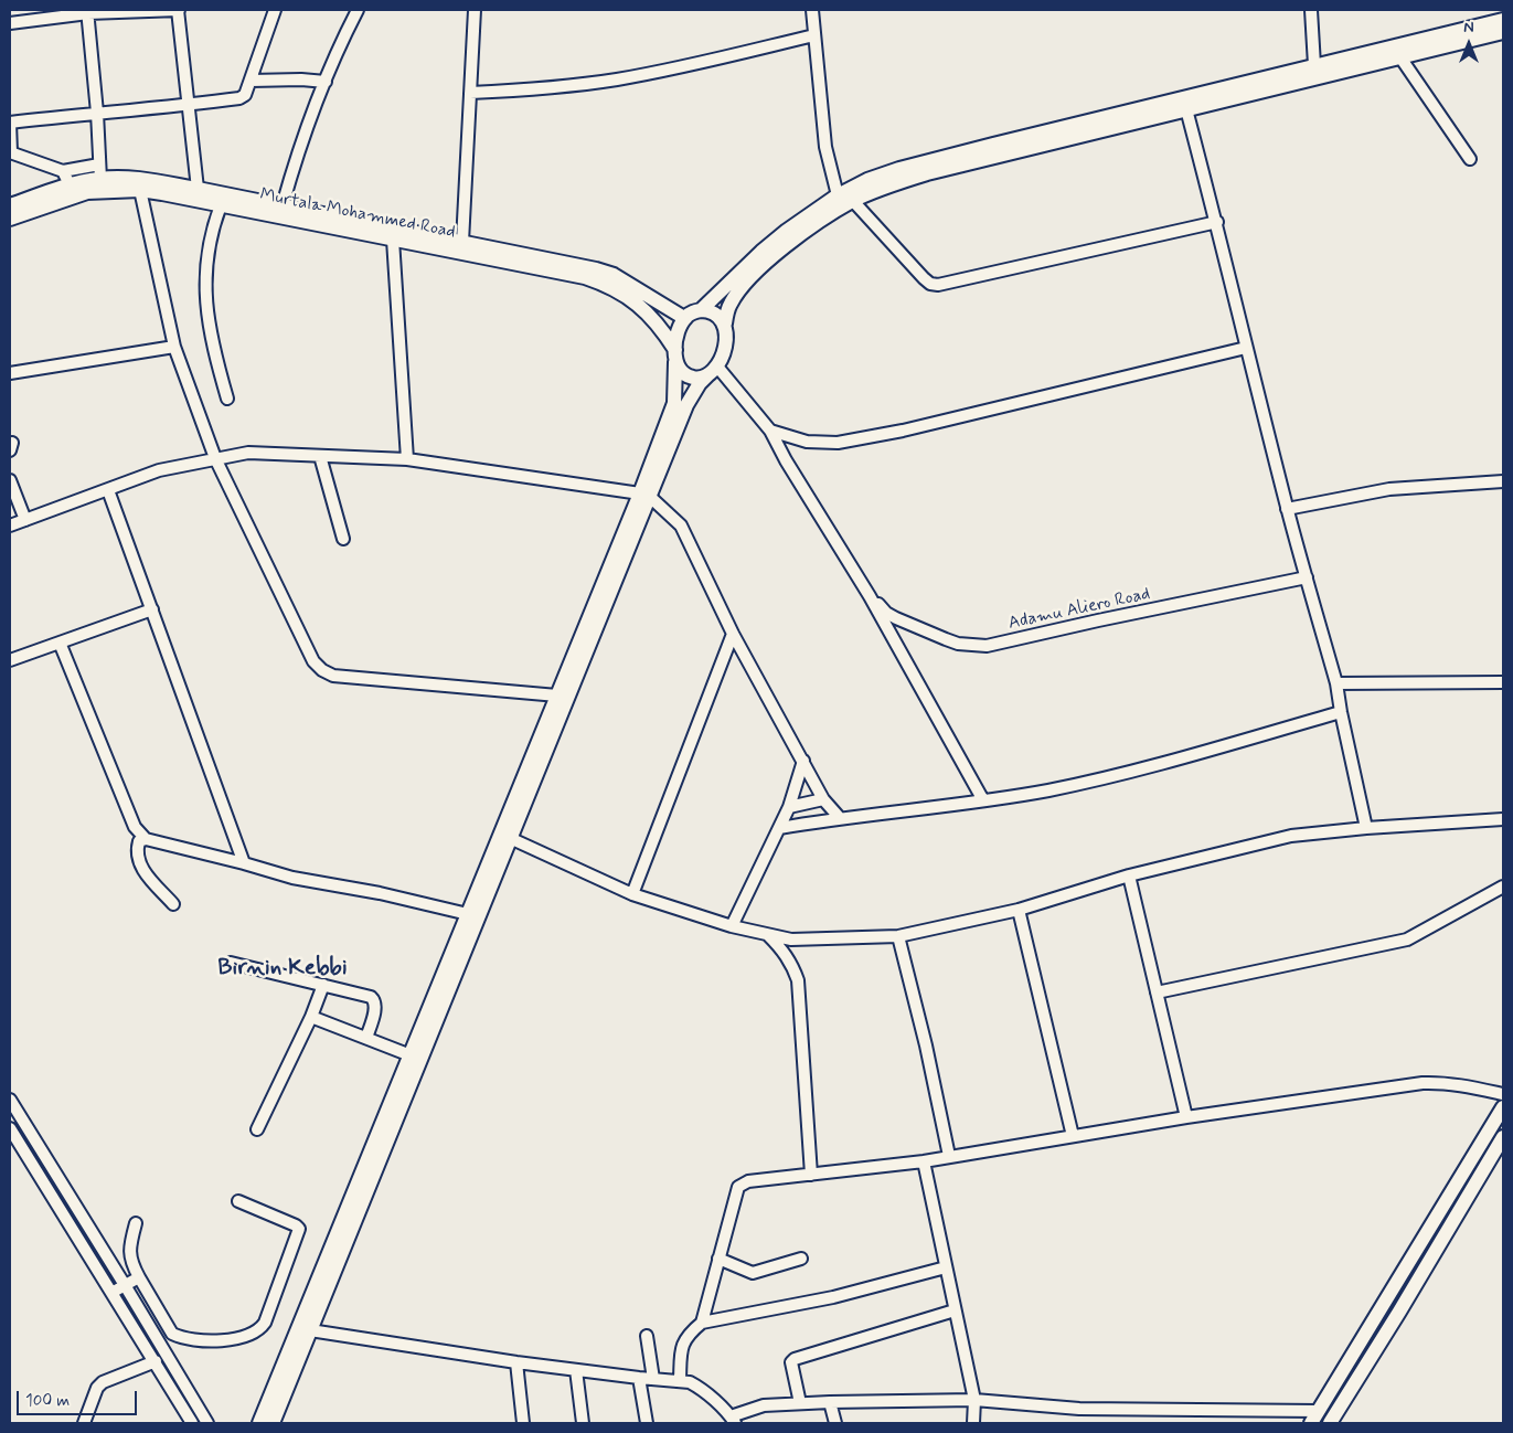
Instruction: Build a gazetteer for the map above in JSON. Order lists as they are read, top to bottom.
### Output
{
  "streets": {
    "main road": ["Murtala Mohammed Road"],
    "street": ["Adamu Aliero Road"]
  },
  "districts": ["Birnin Kebbi"],
  "scale_bar": "100 m",
  "north": "top"
}
